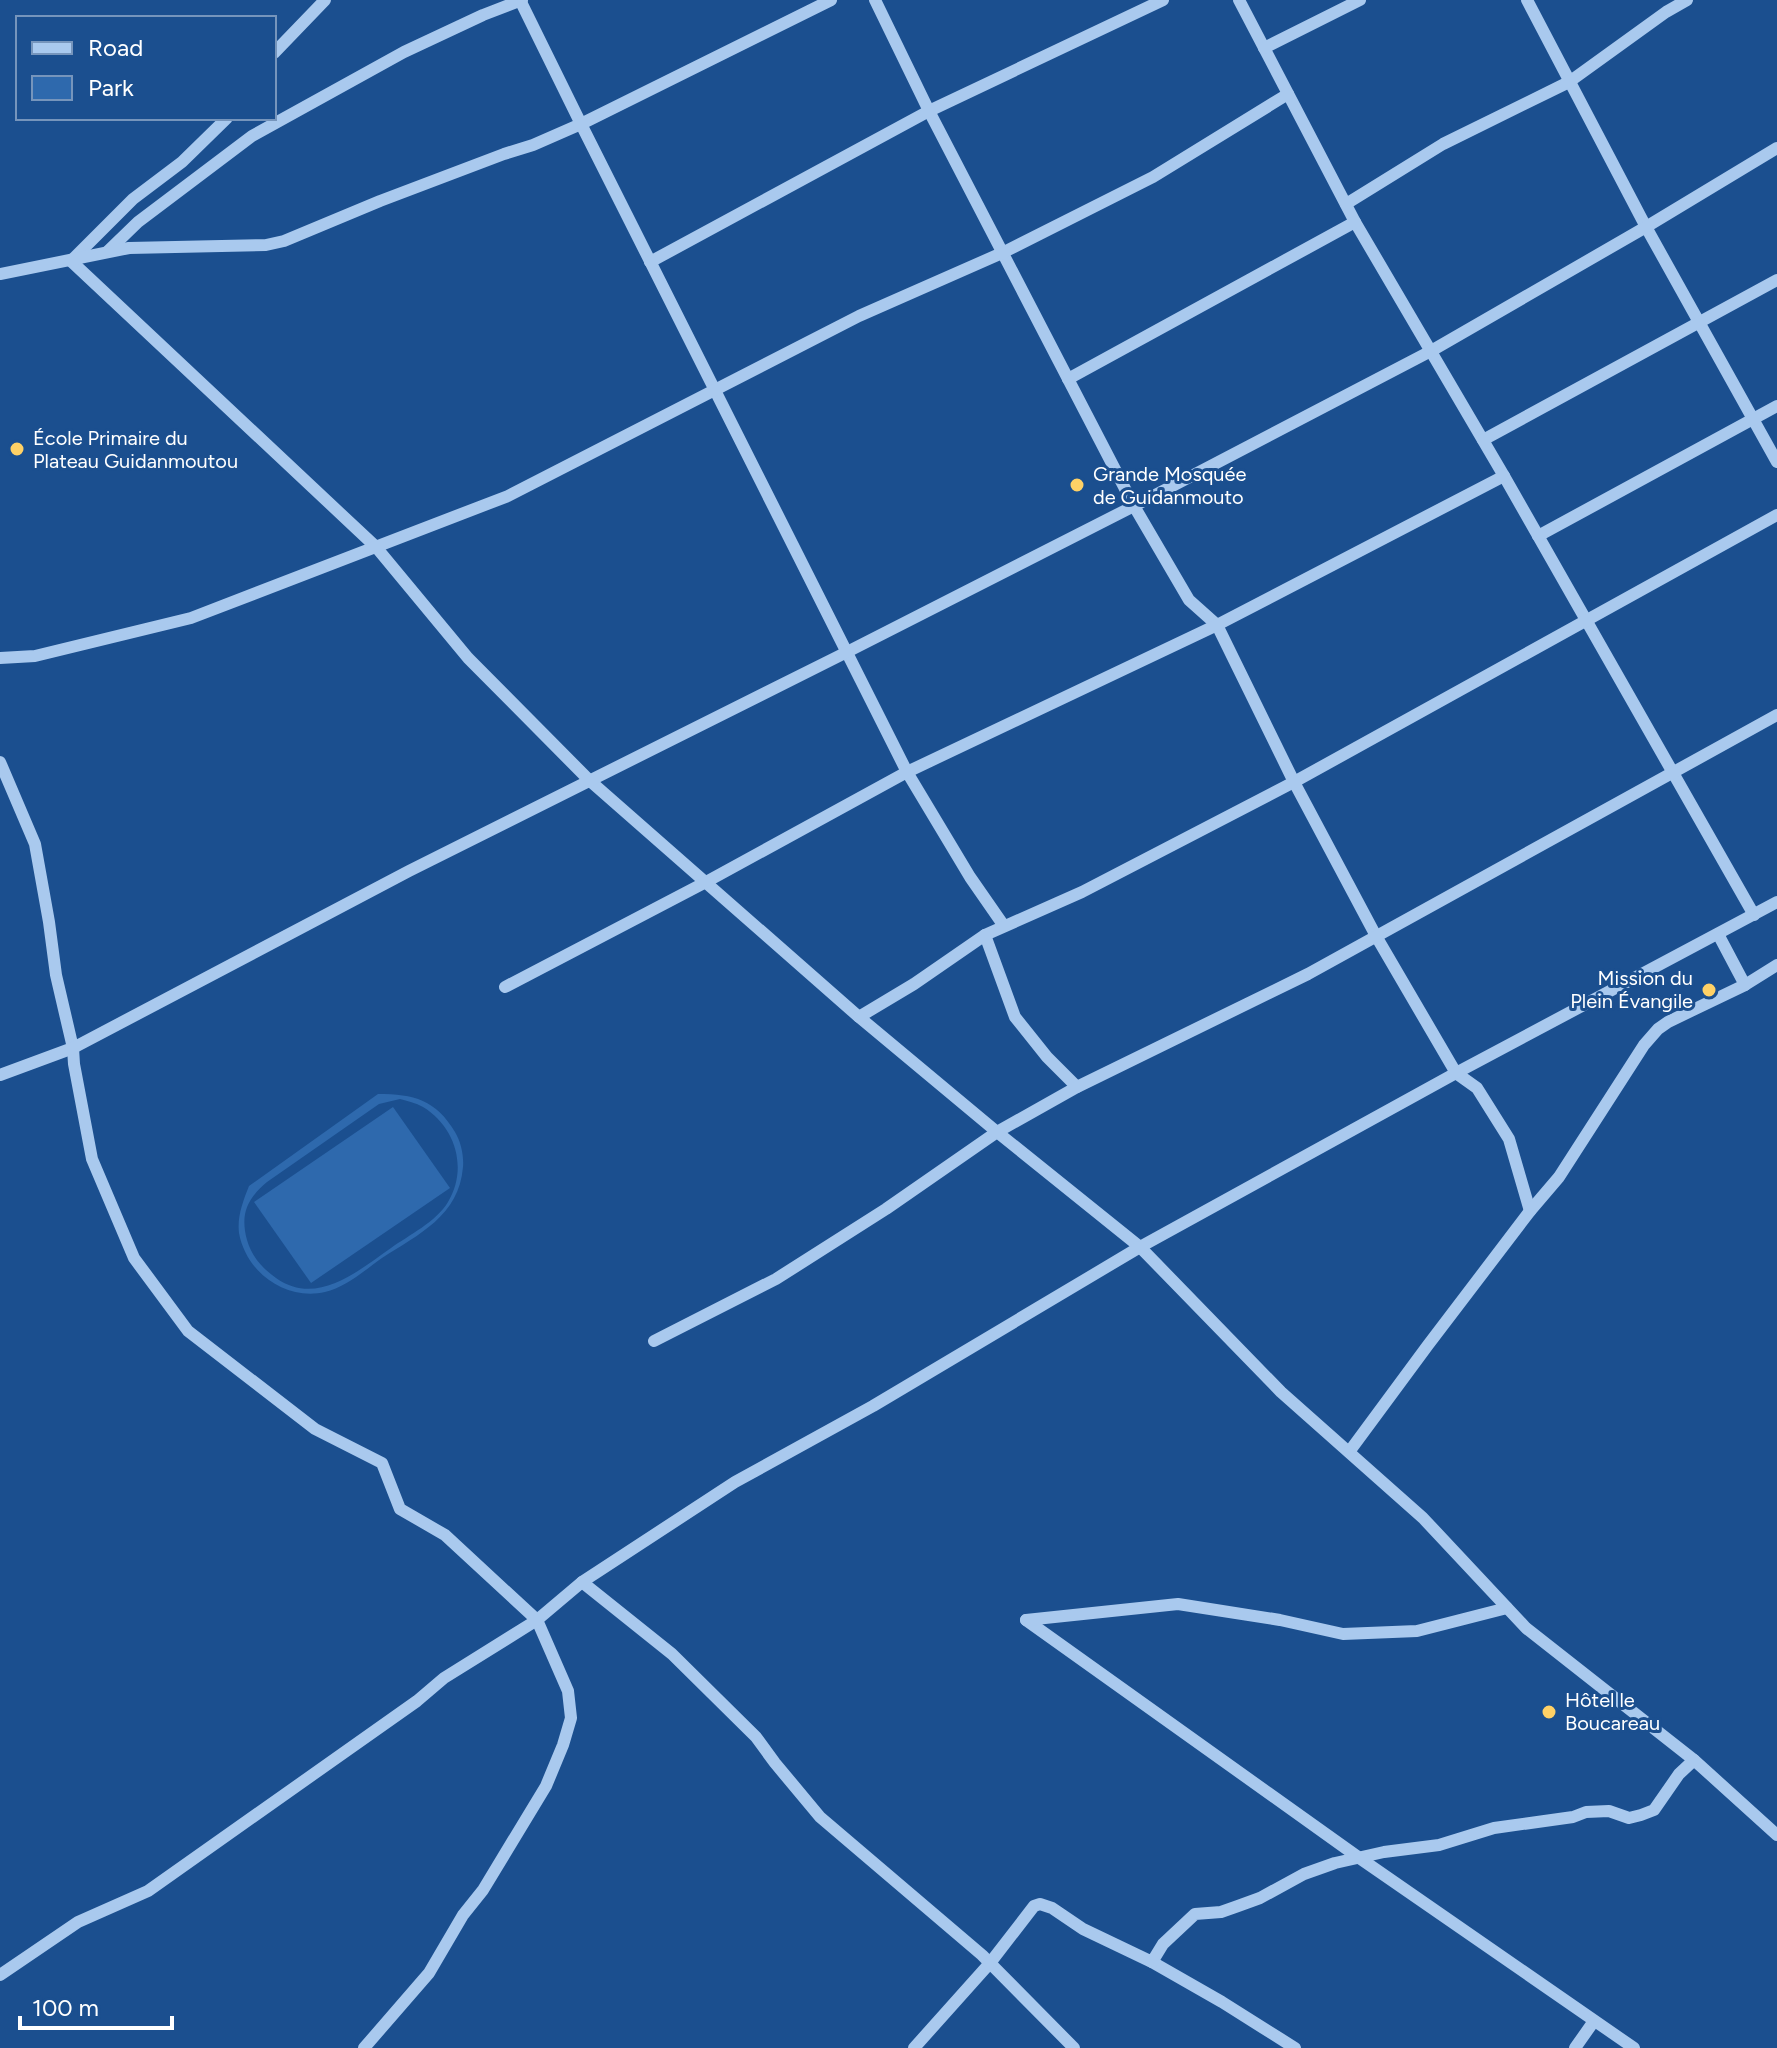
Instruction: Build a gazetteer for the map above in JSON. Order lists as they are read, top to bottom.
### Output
{
  "places": [
    "École Primaire du Plateau Guidanmoutou",
    "Grande Mosquée de Guidanmouto",
    "Mission du Plein Évangile",
    "Hôtel le Boucareau"
  ],
  "legend": ["Road", "Park"],
  "scale_bar": "100 m"
}
